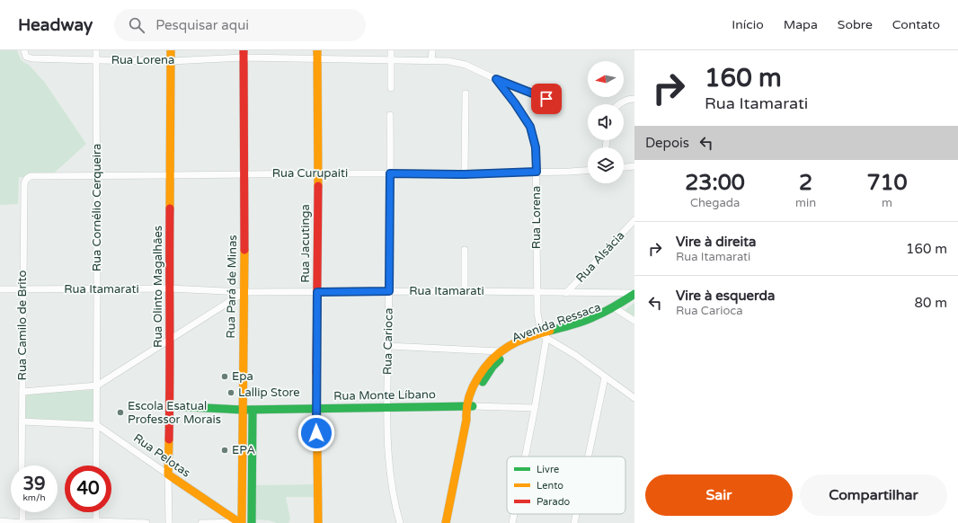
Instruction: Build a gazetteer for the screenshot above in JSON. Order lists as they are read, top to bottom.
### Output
{
  "streets": {
    "street": [
      "Rua Lorena",
      "Rua Curupaiti",
      "Rua Cornélio Cerqueira",
      "Rua Jacutinga",
      "Rua Alsácia",
      "Rua Olinto Magalhães",
      "Rua Pará de Minas",
      "Rua Itamarati",
      "Avenida Ressaca",
      "Rua Camilo de Brito",
      "Rua Carioca",
      "Rua Monte Líbano",
      "Rua Pelotas"
    ]
  },
  "crossings": [
    ["Rua Lorena", "Rua Curupaiti"],
    ["Rua Lorena", "Rua Cornélio Cerqueira"],
    ["Rua Lorena", "Rua Jacutinga"],
    ["Rua Lorena", "Rua Olinto Magalhães"],
    ["Rua Lorena", "Rua Pará de Minas"],
    ["Rua Lorena", "Rua Itamarati"],
    ["Rua Lorena", "Avenida Ressaca"],
    ["Rua Lorena", "Rua Monte Líbano"],
    ["Rua Curupaiti", "Rua Cornélio Cerqueira"],
    ["Rua Curupaiti", "Rua Jacutinga"],
    ["Rua Curupaiti", "Rua Olinto Magalhães"],
    ["Rua Curupaiti", "Rua Pará de Minas"],
    ["Rua Curupaiti", "Rua Camilo de Brito"],
    ["Rua Curupaiti", "Rua Carioca"],
    ["Rua Cornélio Cerqueira", "Rua Itamarati"],
    ["Rua Cornélio Cerqueira", "Rua Pelotas"],
    ["Rua Jacutinga", "Rua Itamarati"],
    ["Rua Jacutinga", "Rua Monte Líbano"],
    ["Rua Alsácia", "Rua Itamarati"],
    ["Rua Olinto Magalhães", "Rua Itamarati"],
    ["Rua Olinto Magalhães", "Rua Monte Líbano"],
    ["Rua Olinto Magalhães", "Rua Pelotas"],
    ["Rua Pará de Minas", "Rua Itamarati"],
    ["Rua Pará de Minas", "Rua Monte Líbano"],
    ["Rua Pará de Minas", "Rua Pelotas"],
    ["Rua Itamarati", "Avenida Ressaca"],
    ["Rua Itamarati", "Rua Camilo de Brito"],
    ["Rua Itamarati", "Rua Carioca"],
    ["Avenida Ressaca", "Rua Monte Líbano"],
    ["Rua Carioca", "Rua Monte Líbano"]
  ],
  "places": [
    "Epa",
    "Lallip Store",
    "Escola Esatual Professor Morais",
    "EPA"
  ],
  "legend": ["Livre", "Lento", "Parado"],
  "north": "left",
  "page": {
    "header": "Headway",
    "search": "Pesquisar aqui",
    "nav": [
      "Início",
      "Mapa",
      "Sobre",
      "Contato"
    ],
    "turn": ["160 m", "Rua Itamarati"],
    "then": "Depois",
    "eta": [
      "23:00",
      "Chegada",
      "2",
      "min",
      "710",
      "m"
    ],
    "list": [
      {
        "name": "Vire à direita",
        "note": "Rua Itamarati",
        "value": "160 m"
      },
      {
        "name": "Vire à esquerda",
        "note": "Rua Carioca",
        "value": "80 m"
      }
    ],
    "speed": "39 km/h",
    "limit": "40",
    "buttons": ["Sair", "Compartilhar"]
  }
}
